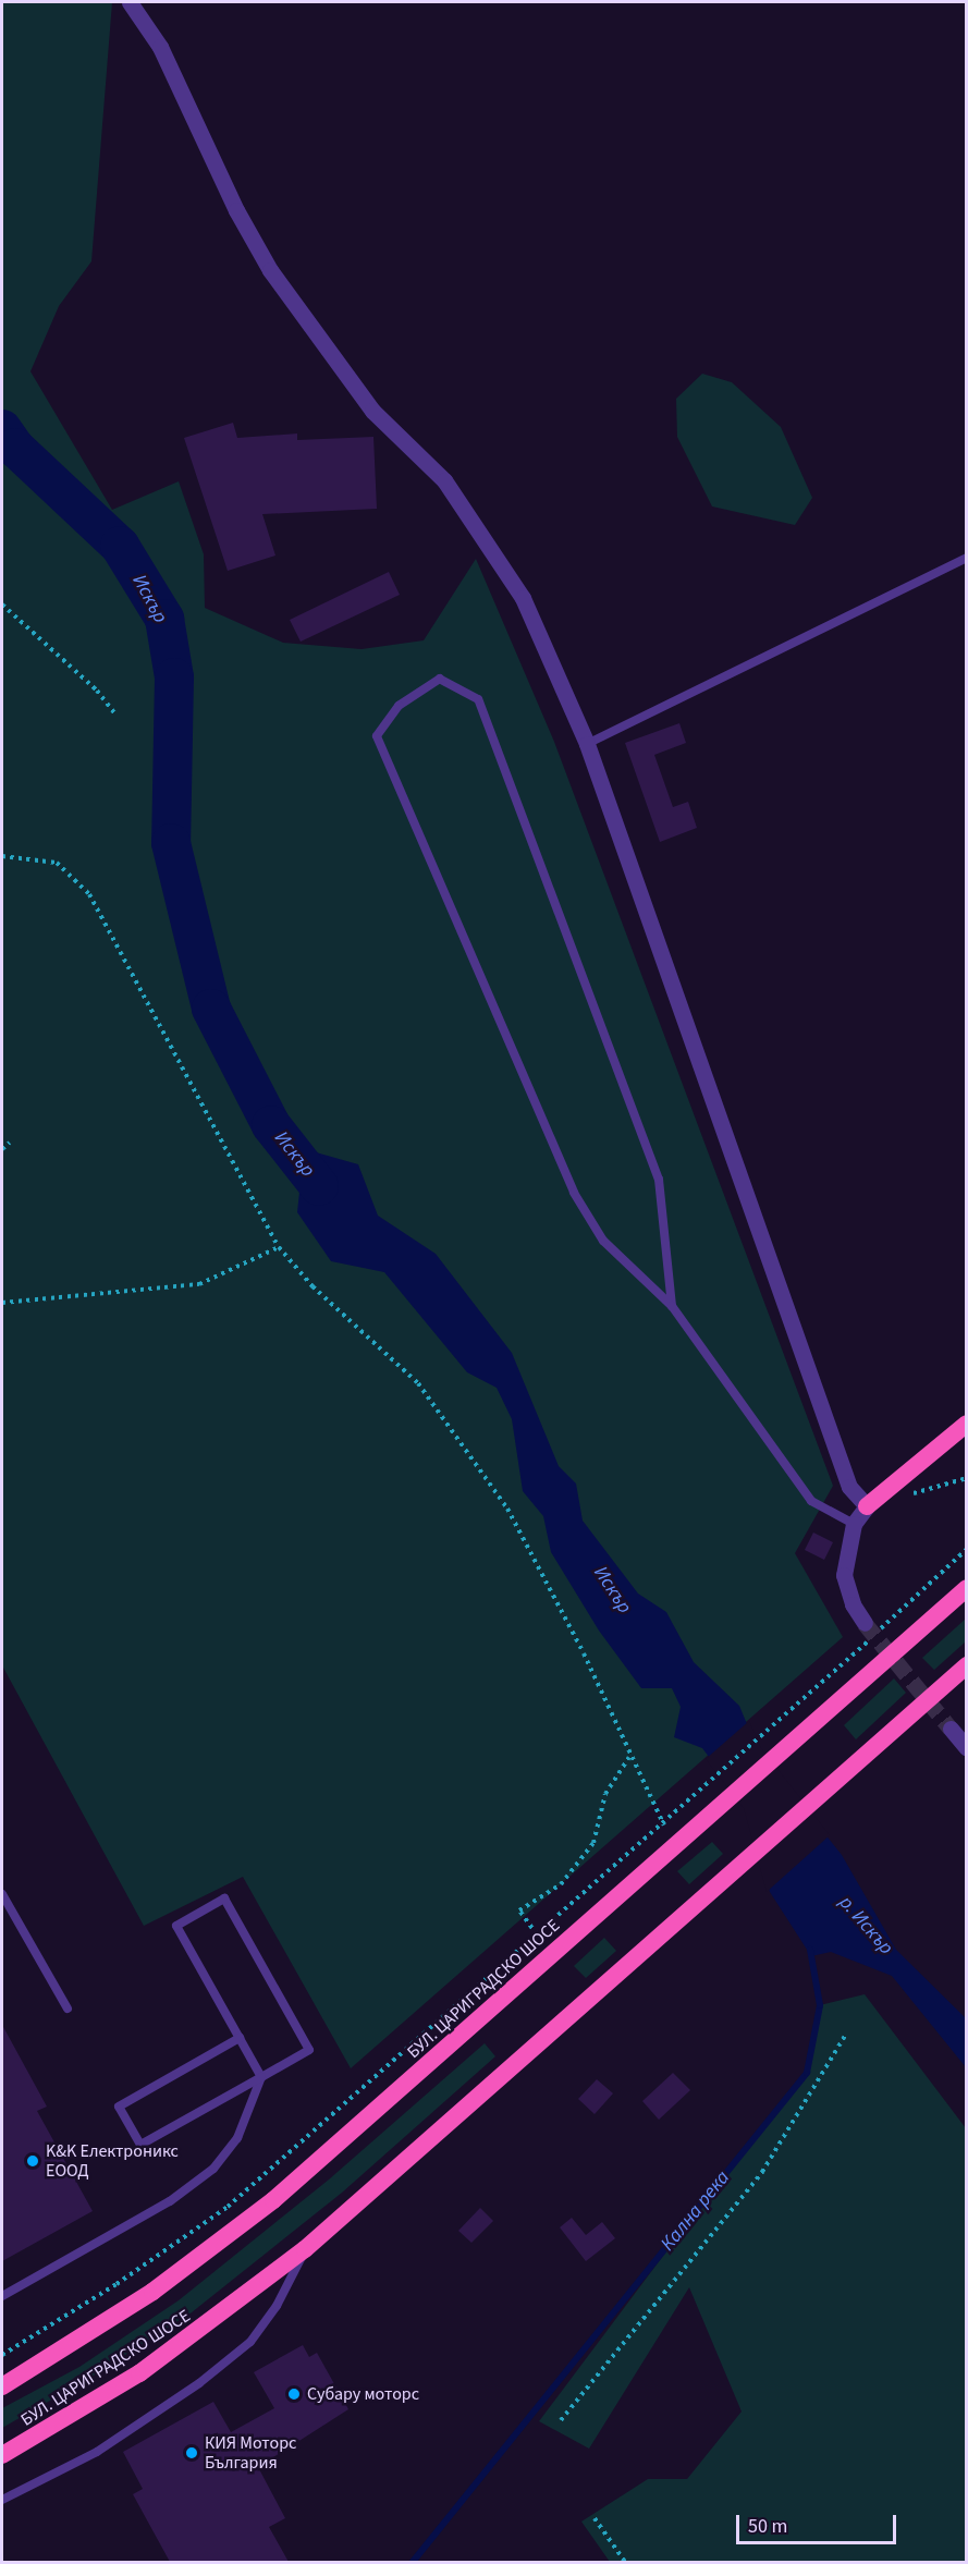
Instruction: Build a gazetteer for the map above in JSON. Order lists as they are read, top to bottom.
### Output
{
  "streets": {
    "highway": ["БУЛ. ЦАРИГРАДСКО ШОСЕ"]
  },
  "water": ["Искър", "р. Искър", "Кална река"],
  "places": ["K&K Електроникс ЕООД", "Субару моторс", "КИЯ Моторс България"],
  "scale_bar": "50 m"
}
